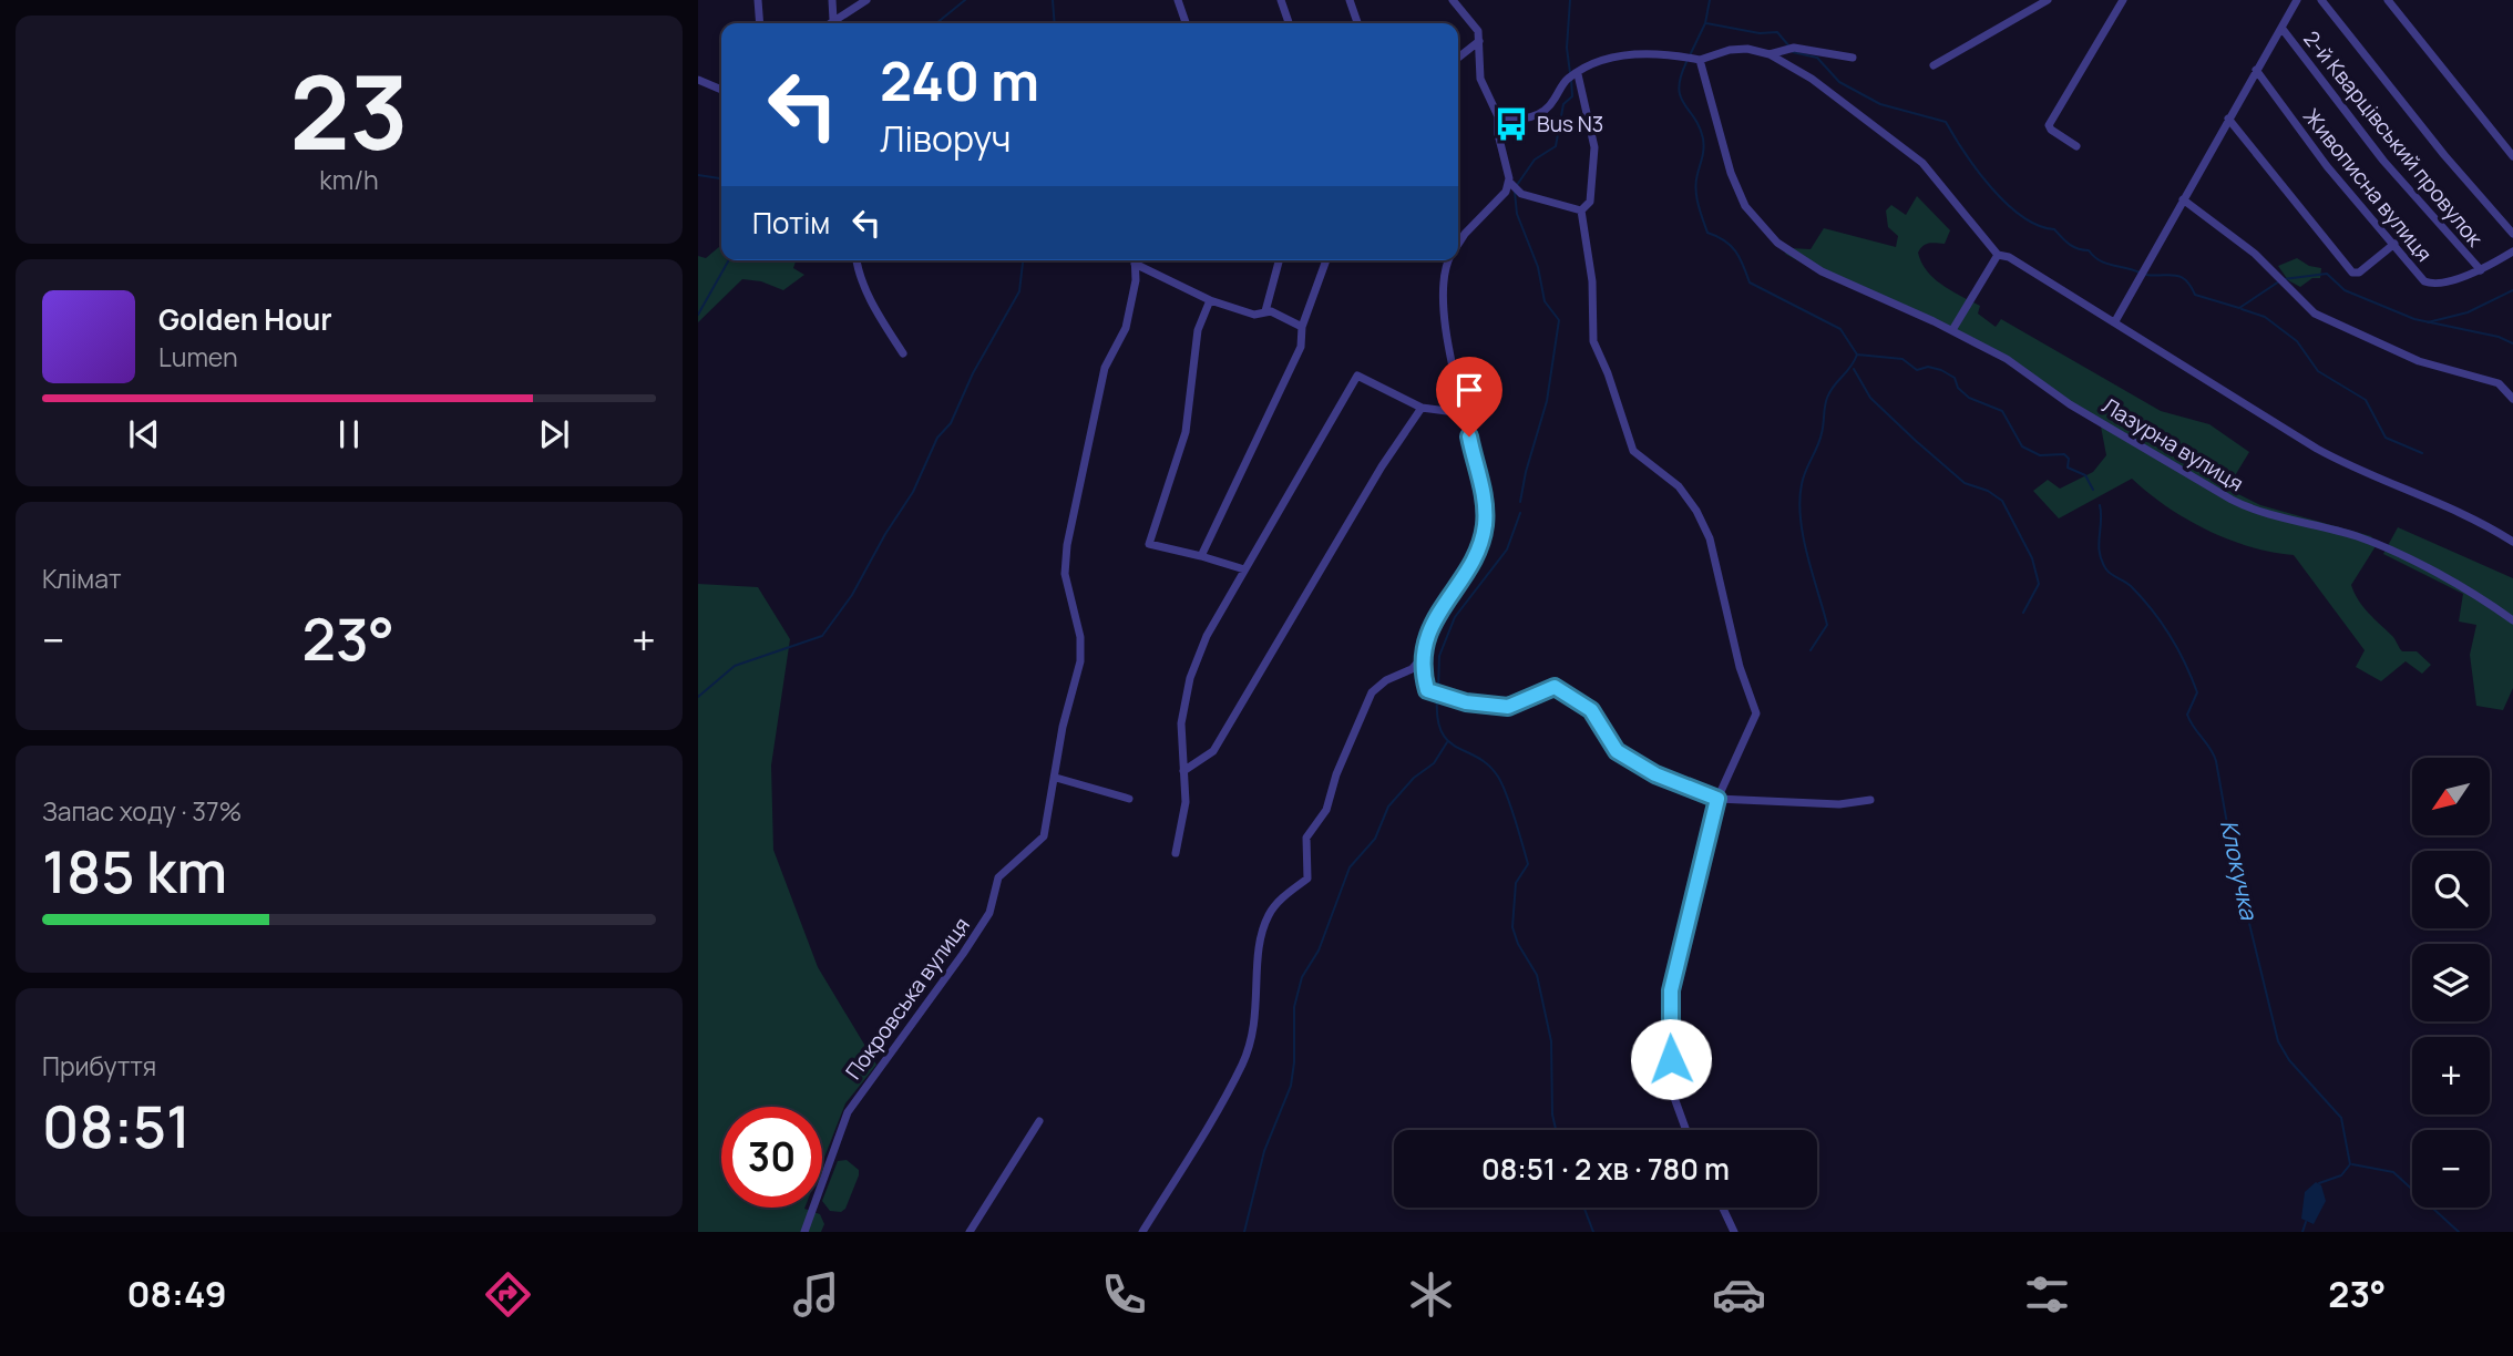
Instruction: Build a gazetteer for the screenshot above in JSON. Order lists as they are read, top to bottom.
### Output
{
  "streets": {
    "street": [
      "2-й Кварцівський провулок",
      "Живописна вулиця",
      "Лазурна вулиця",
      "Покровська вулиця"
    ]
  },
  "crossings": [
    ["2-й Кварцівський провулок", "Живописна вулиця"]
  ],
  "water": ["Клокучка"],
  "places": {
    "bus stop": ["Bus N3"]
  },
  "north": "bottom left",
  "page": {
    "tile": [
      ["23", "km/h"],
      "Клімат",
      ["Запас ходу · 37%", "185 km"],
      ["Прибуття", "08:51"]
    ],
    "turn": ["240 m", "Ліворуч"],
    "then": "Потім",
    "song": ["Golden Hour", "Lumen"],
    "heat": ["−", "23°", "+"],
    "map_buttons": ["+", "−"],
    "limit": "30",
    "trip": "08:51 · 2 хв · 780 m",
    "tabs": ["08:49", "23°"]
  }
}
